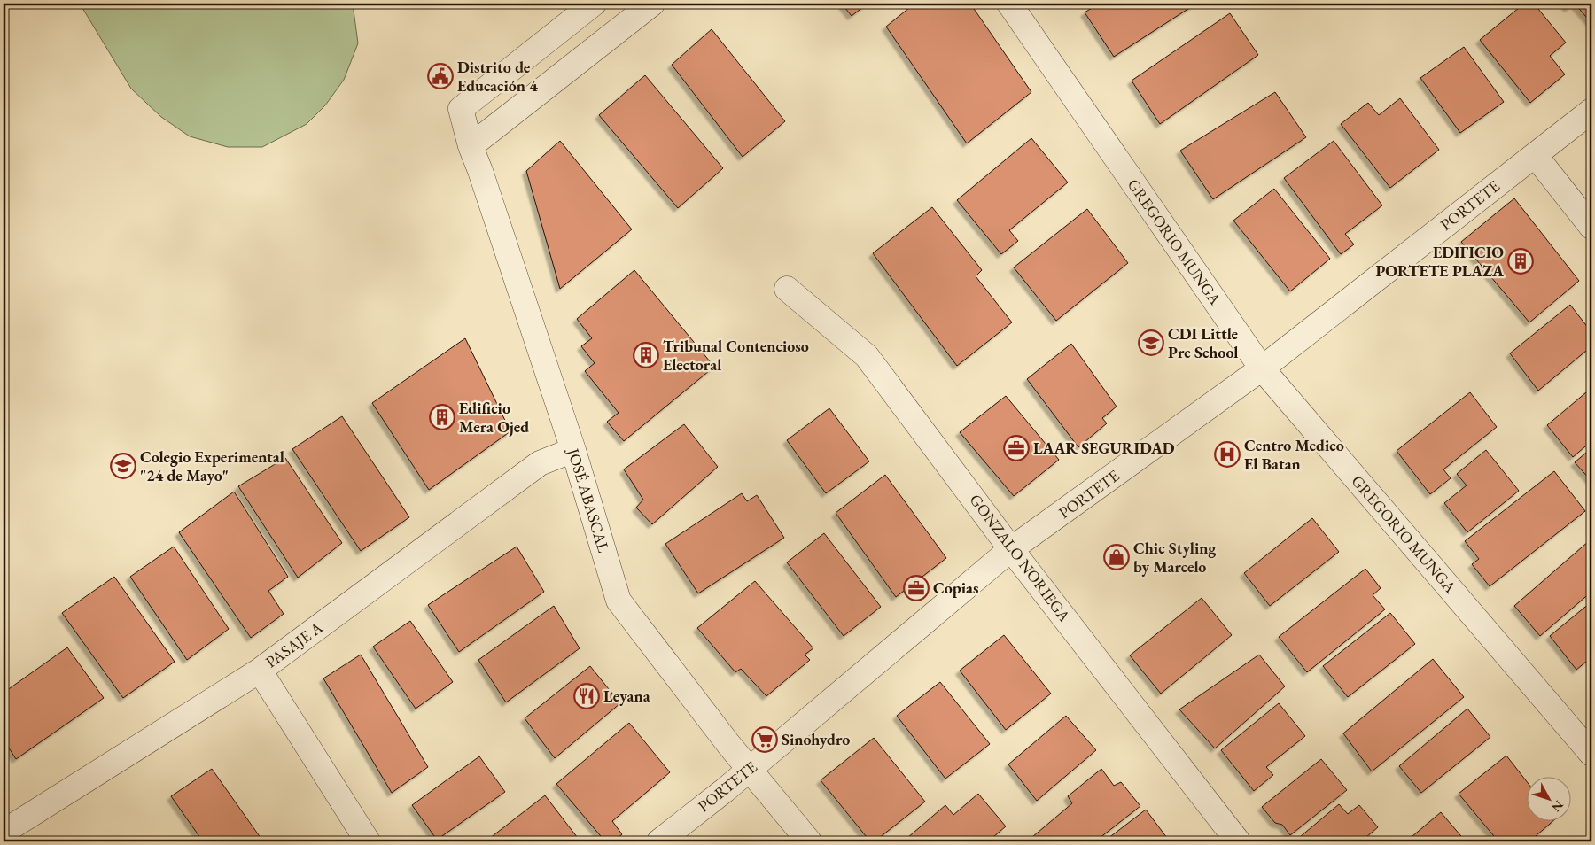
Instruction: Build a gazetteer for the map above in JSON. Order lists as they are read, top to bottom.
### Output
{
  "streets": {
    "street": [
      "PORTETE",
      "GREGORIO MUNGA",
      "JOSÉ ABASCAL",
      "GONZALO NORIEGA",
      "PASAJE A"
    ]
  },
  "crossings": [
    ["PORTETE", "GREGORIO MUNGA"],
    ["PORTETE", "JOSÉ ABASCAL"],
    ["PORTETE", "GONZALO NORIEGA"],
    ["JOSÉ ABASCAL", "PASAJE A"]
  ],
  "places": {
    "public building": ["Distrito de Educación 4"],
    "building": ["EDIFICIO PORTETE PLAZA", "Tribunal Contencioso Electoral", "Edificio Mera Ojed"],
    "school or university": ["CDI Little Pre School", "Colegio Experimental \"24 de Mayo\""],
    "office": ["LAAR SEGURIDAD", "Copias"],
    "hospital": ["Centro Medico El Batan"],
    "shop": ["Chic Styling by Marcelo"],
    "restaurant": ["Leyana"],
    "supermarket": ["Sinohydro"]
  },
  "north": "bottom right"
}
